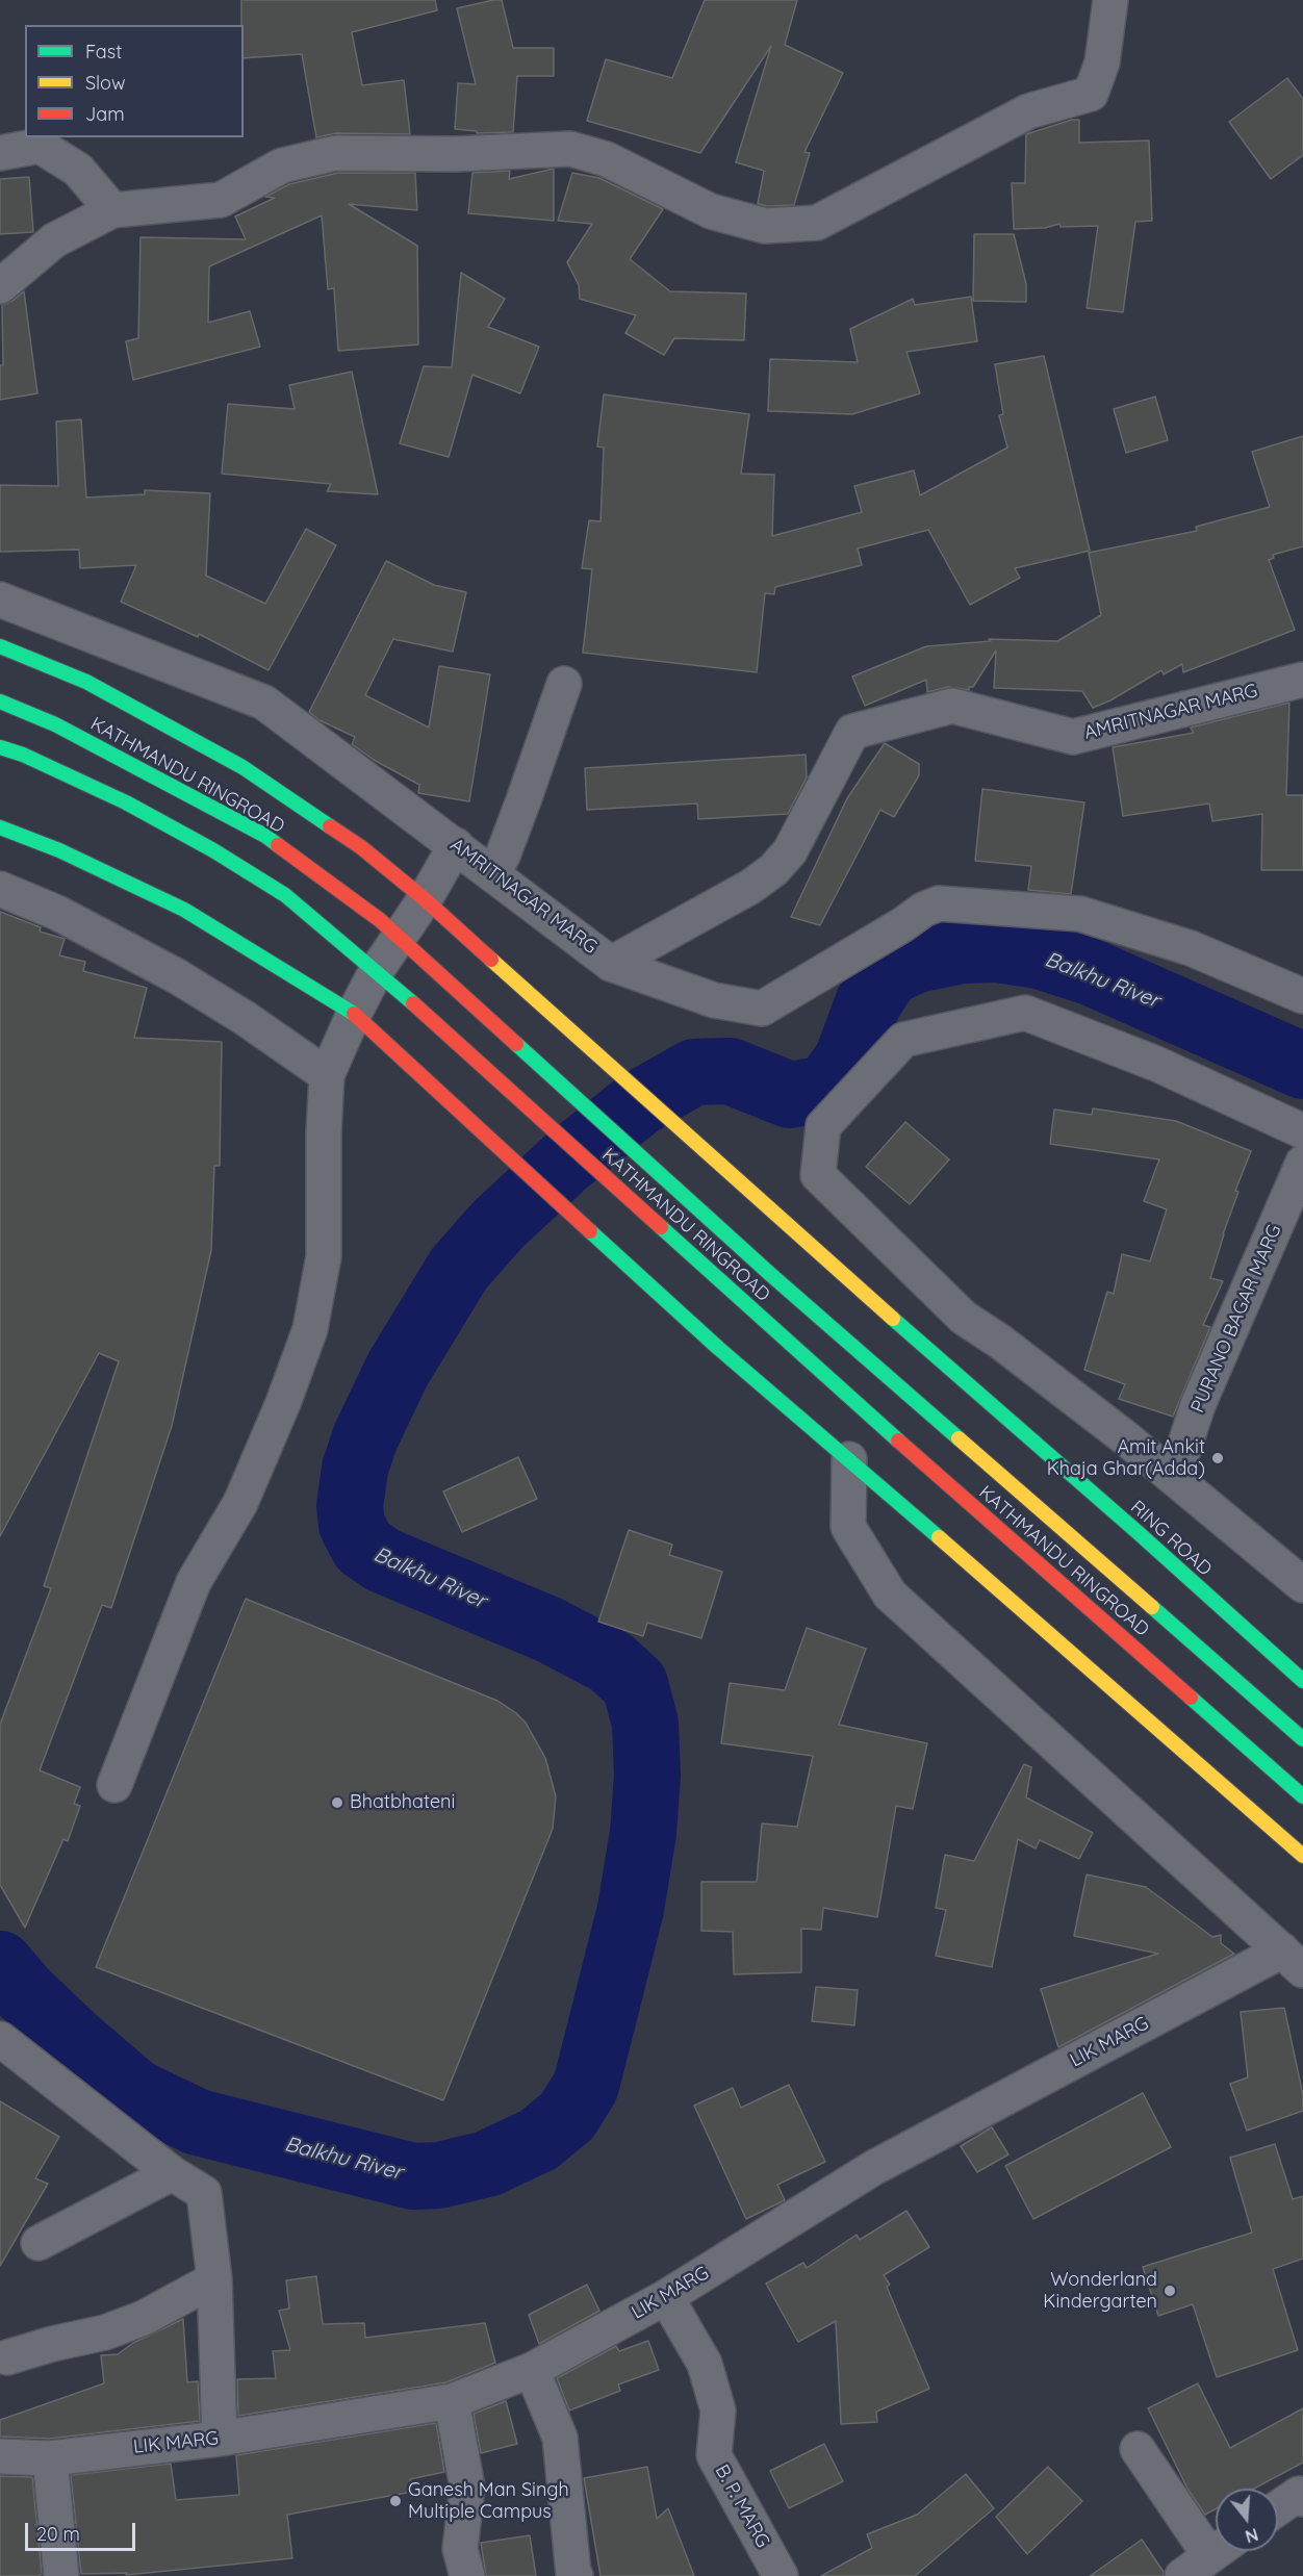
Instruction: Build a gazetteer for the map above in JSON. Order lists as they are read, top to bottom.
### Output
{
  "streets": {
    "main road": ["KATHMANDU RINGROAD", "RING ROAD"],
    "street": [
      "AMRITNAGAR MARG",
      "PURANO BAGAR MARG",
      "LIK MARG",
      "B. P. MARG"
    ]
  },
  "crossings": [
    ["LIK MARG", "B. P. MARG"]
  ],
  "water": ["Balkhu River"],
  "places": [
    "Amit Ankit Khaja Ghar(Adda)",
    "Bhatbhateni",
    "Wonderland Kindergarten",
    "Ganesh Man Singh Multiple Campus"
  ],
  "legend": ["Fast", "Slow", "Jam"],
  "scale_bar": "20 m",
  "north": "bottom"
}
